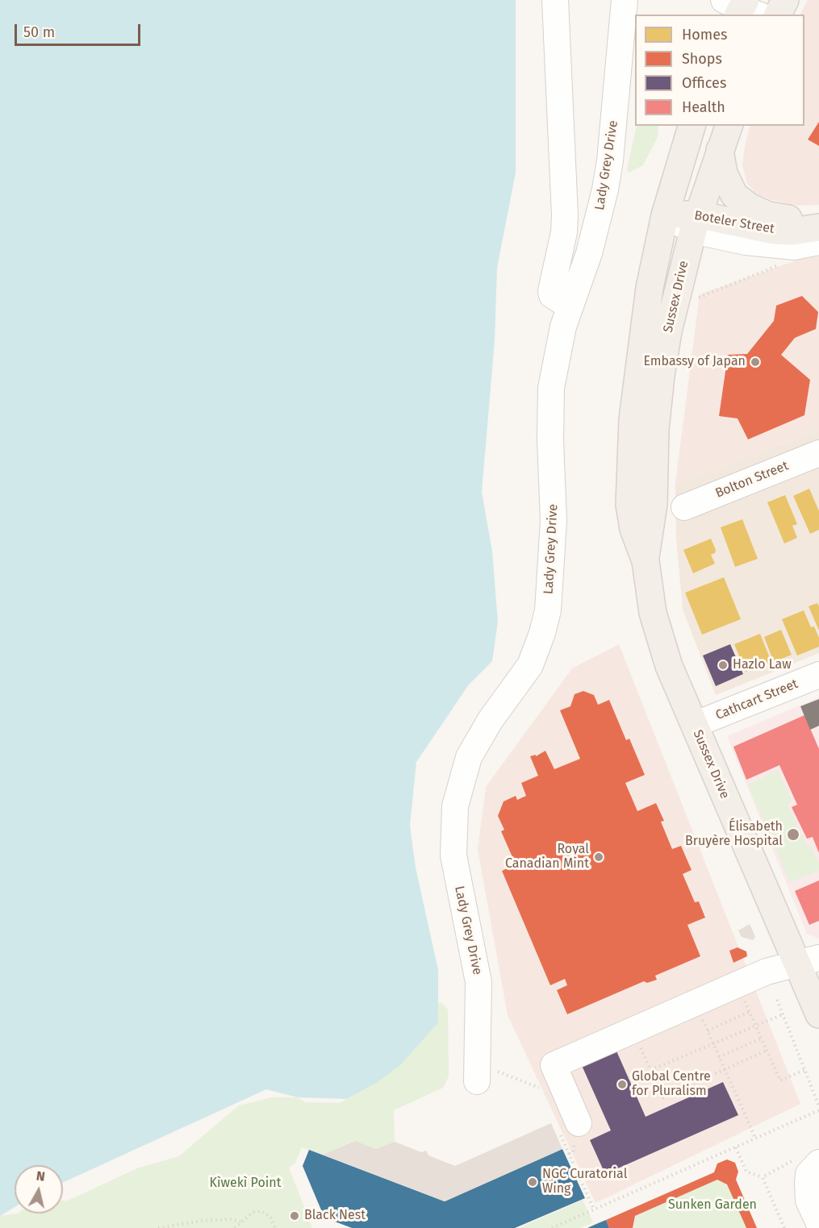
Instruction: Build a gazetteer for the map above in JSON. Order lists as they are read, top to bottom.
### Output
{
  "streets": {
    "main road": ["Boteler Street", "Sussex Drive"],
    "street": ["Lady Grey Drive", "Bolton Street", "Cathcart Street"]
  },
  "crossings": [
    ["Boteler Street", "Sussex Drive"],
    ["Sussex Drive", "Cathcart Street"]
  ],
  "parks": ["Kìwekì Point", "Sunken Garden"],
  "places": [
    "Embassy of Japan",
    "Hazlo Law",
    "Élisabeth Bruyère Hospital",
    "Royal Canadian Mint",
    "Global Centre for Pluralism",
    "NGC Curatorial Wing",
    "Black Nest"
  ],
  "legend": [
    "Homes",
    "Shops",
    "Offices",
    "Health"
  ],
  "scale_bar": "50 m",
  "north": "top"
}
